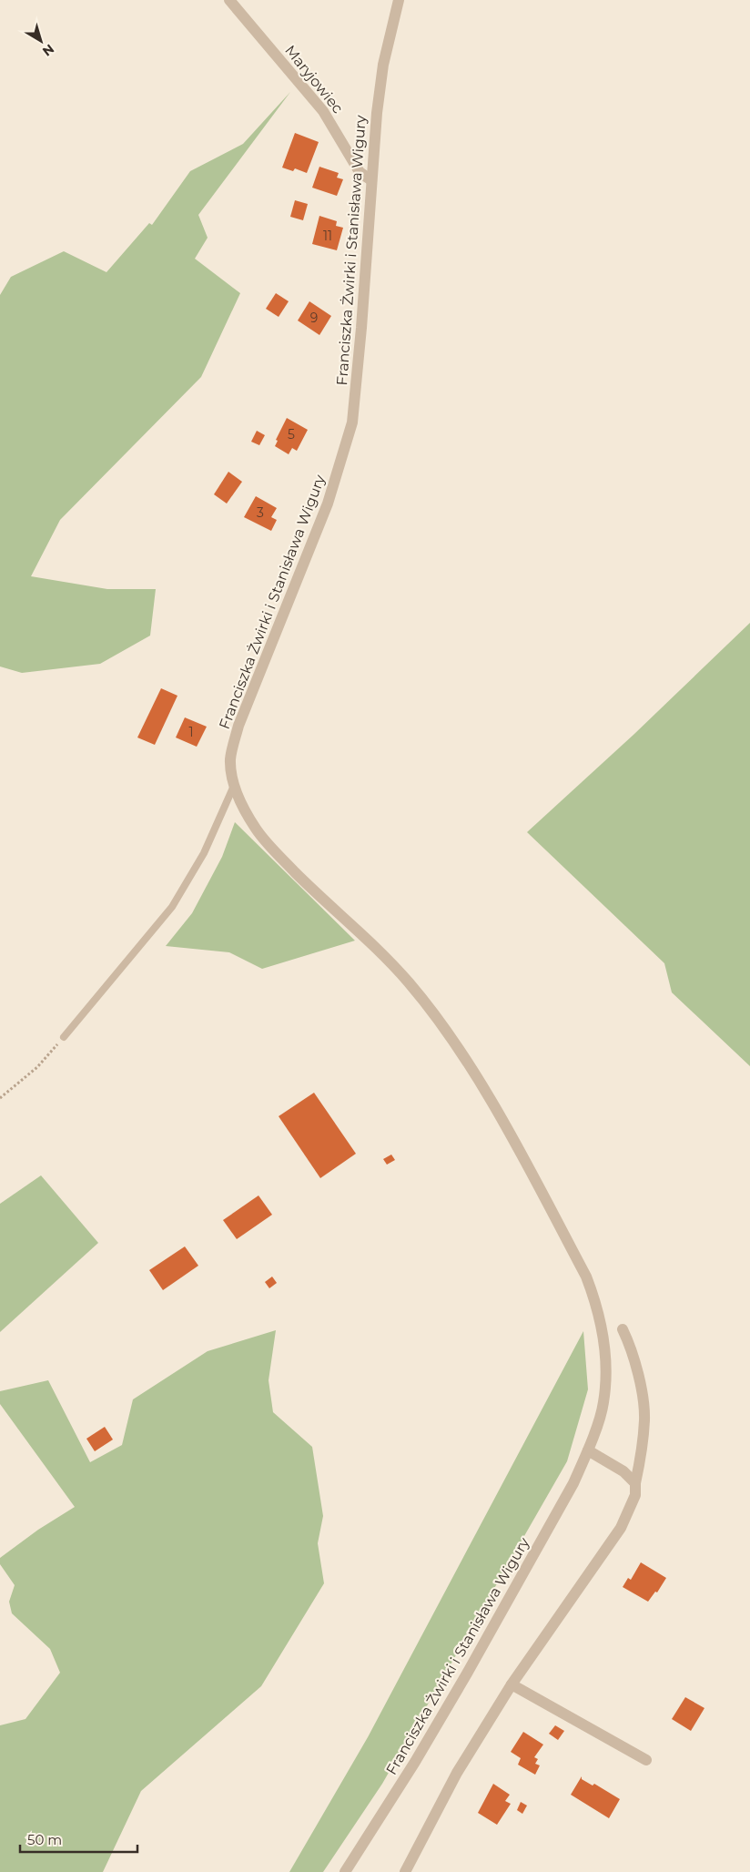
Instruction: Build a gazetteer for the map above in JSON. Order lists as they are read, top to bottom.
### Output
{
  "streets": {
    "street": ["Maryjowiec", "Franciszka Żwirki i Stanisława Wigury"]
  },
  "crossings": [
    ["Maryjowiec", "Franciszka Żwirki i Stanisława Wigury"]
  ],
  "house_numbers": [
    "11",
    "9",
    "5",
    "3",
    "1"
  ],
  "scale_bar": "50 m",
  "north": "bottom right"
}
